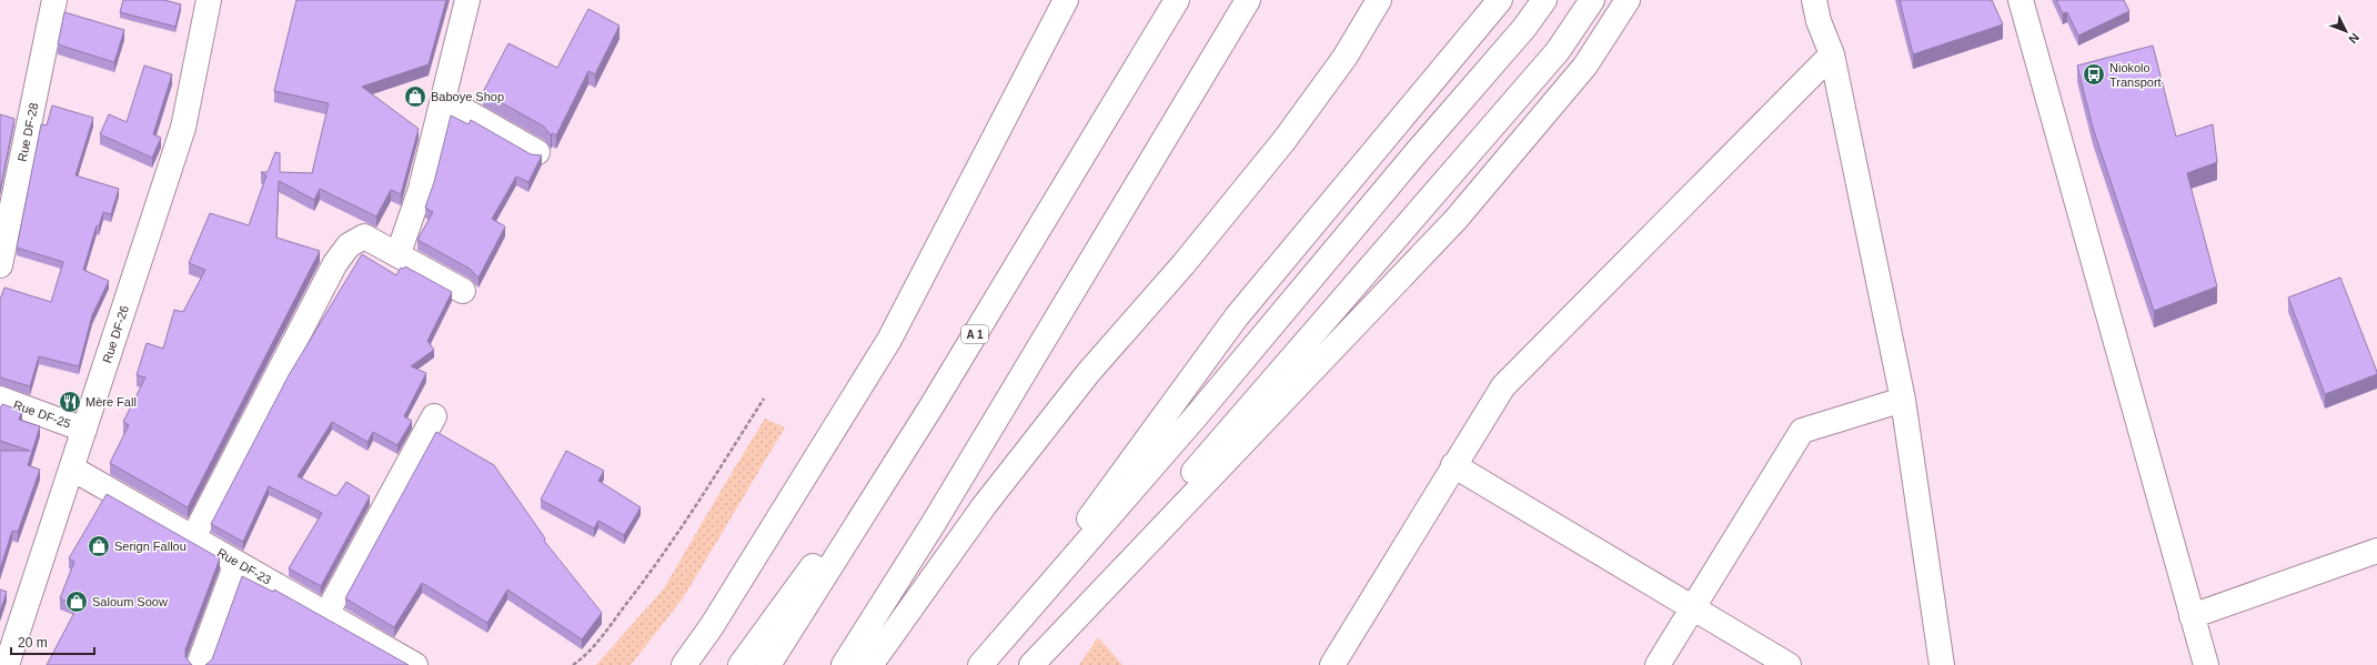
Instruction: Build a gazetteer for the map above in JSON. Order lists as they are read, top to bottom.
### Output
{
  "streets": {
    "main road": [
      "Rue DF-28",
      "Rue DF-26",
      "A 1",
      "Rue DF-25",
      "Rue DF-23"
    ]
  },
  "crossings": [
    ["Rue DF-26", "Rue DF-25"],
    ["Rue DF-26", "Rue DF-23"]
  ],
  "places": {
    "bus stop": ["Niokolo Transport"],
    "shop": ["Baboye Shop", "Serign Fallou", "Saloum Soow"],
    "restaurant": ["Mère Fall"]
  },
  "scale_bar": "20 m",
  "north": "bottom right"
}
